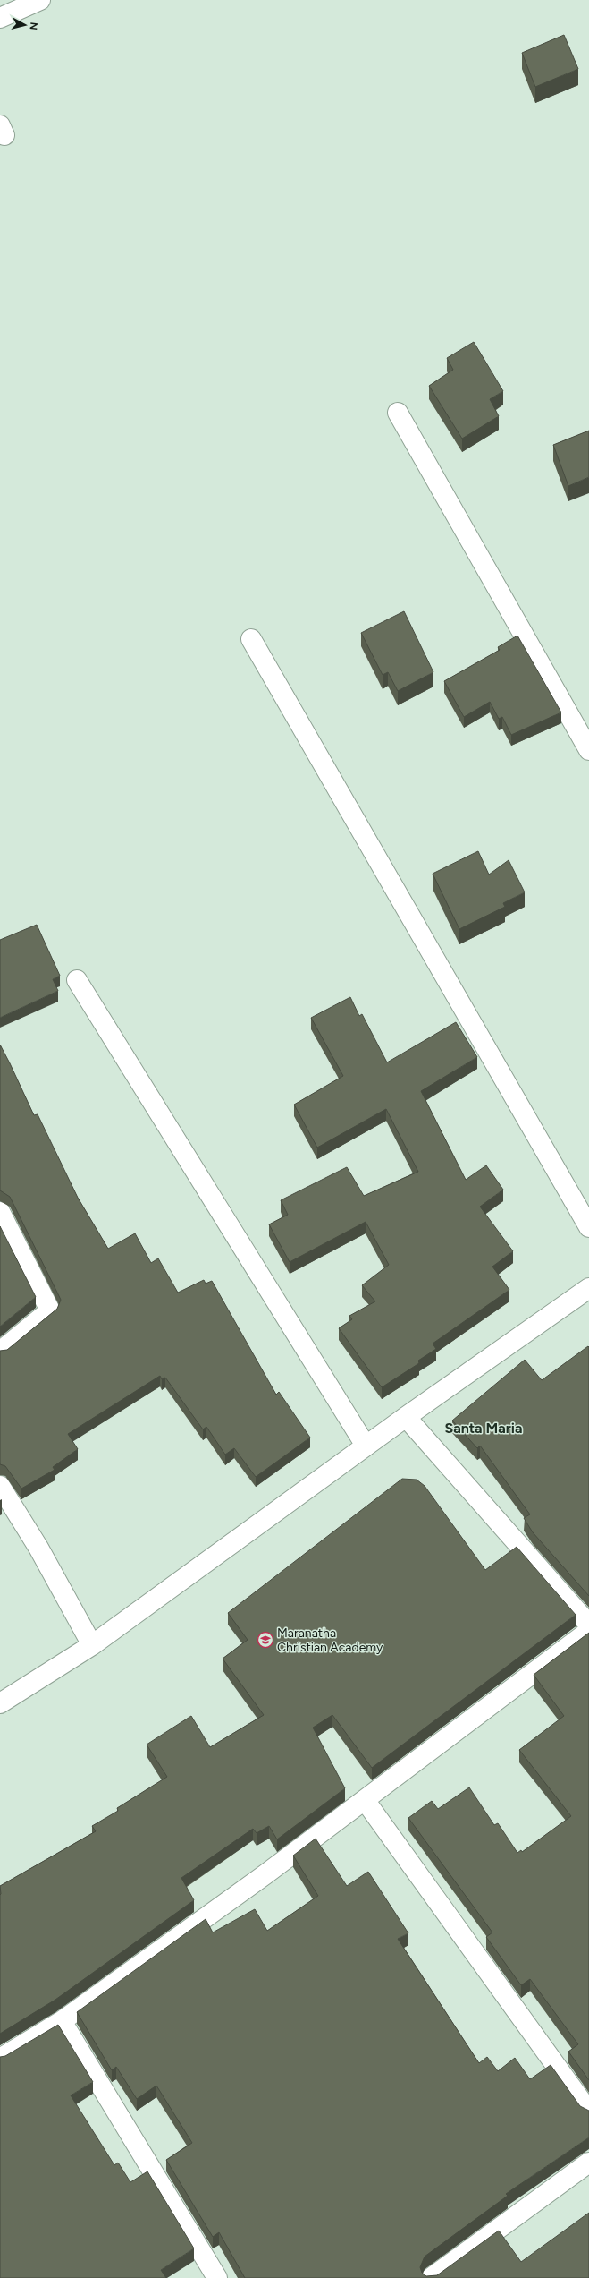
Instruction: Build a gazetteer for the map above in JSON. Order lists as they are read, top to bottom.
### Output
{
  "districts": ["Santa Maria"],
  "places": {
    "school or university": ["Maranatha Christian Academy"]
  },
  "north": "right"
}
